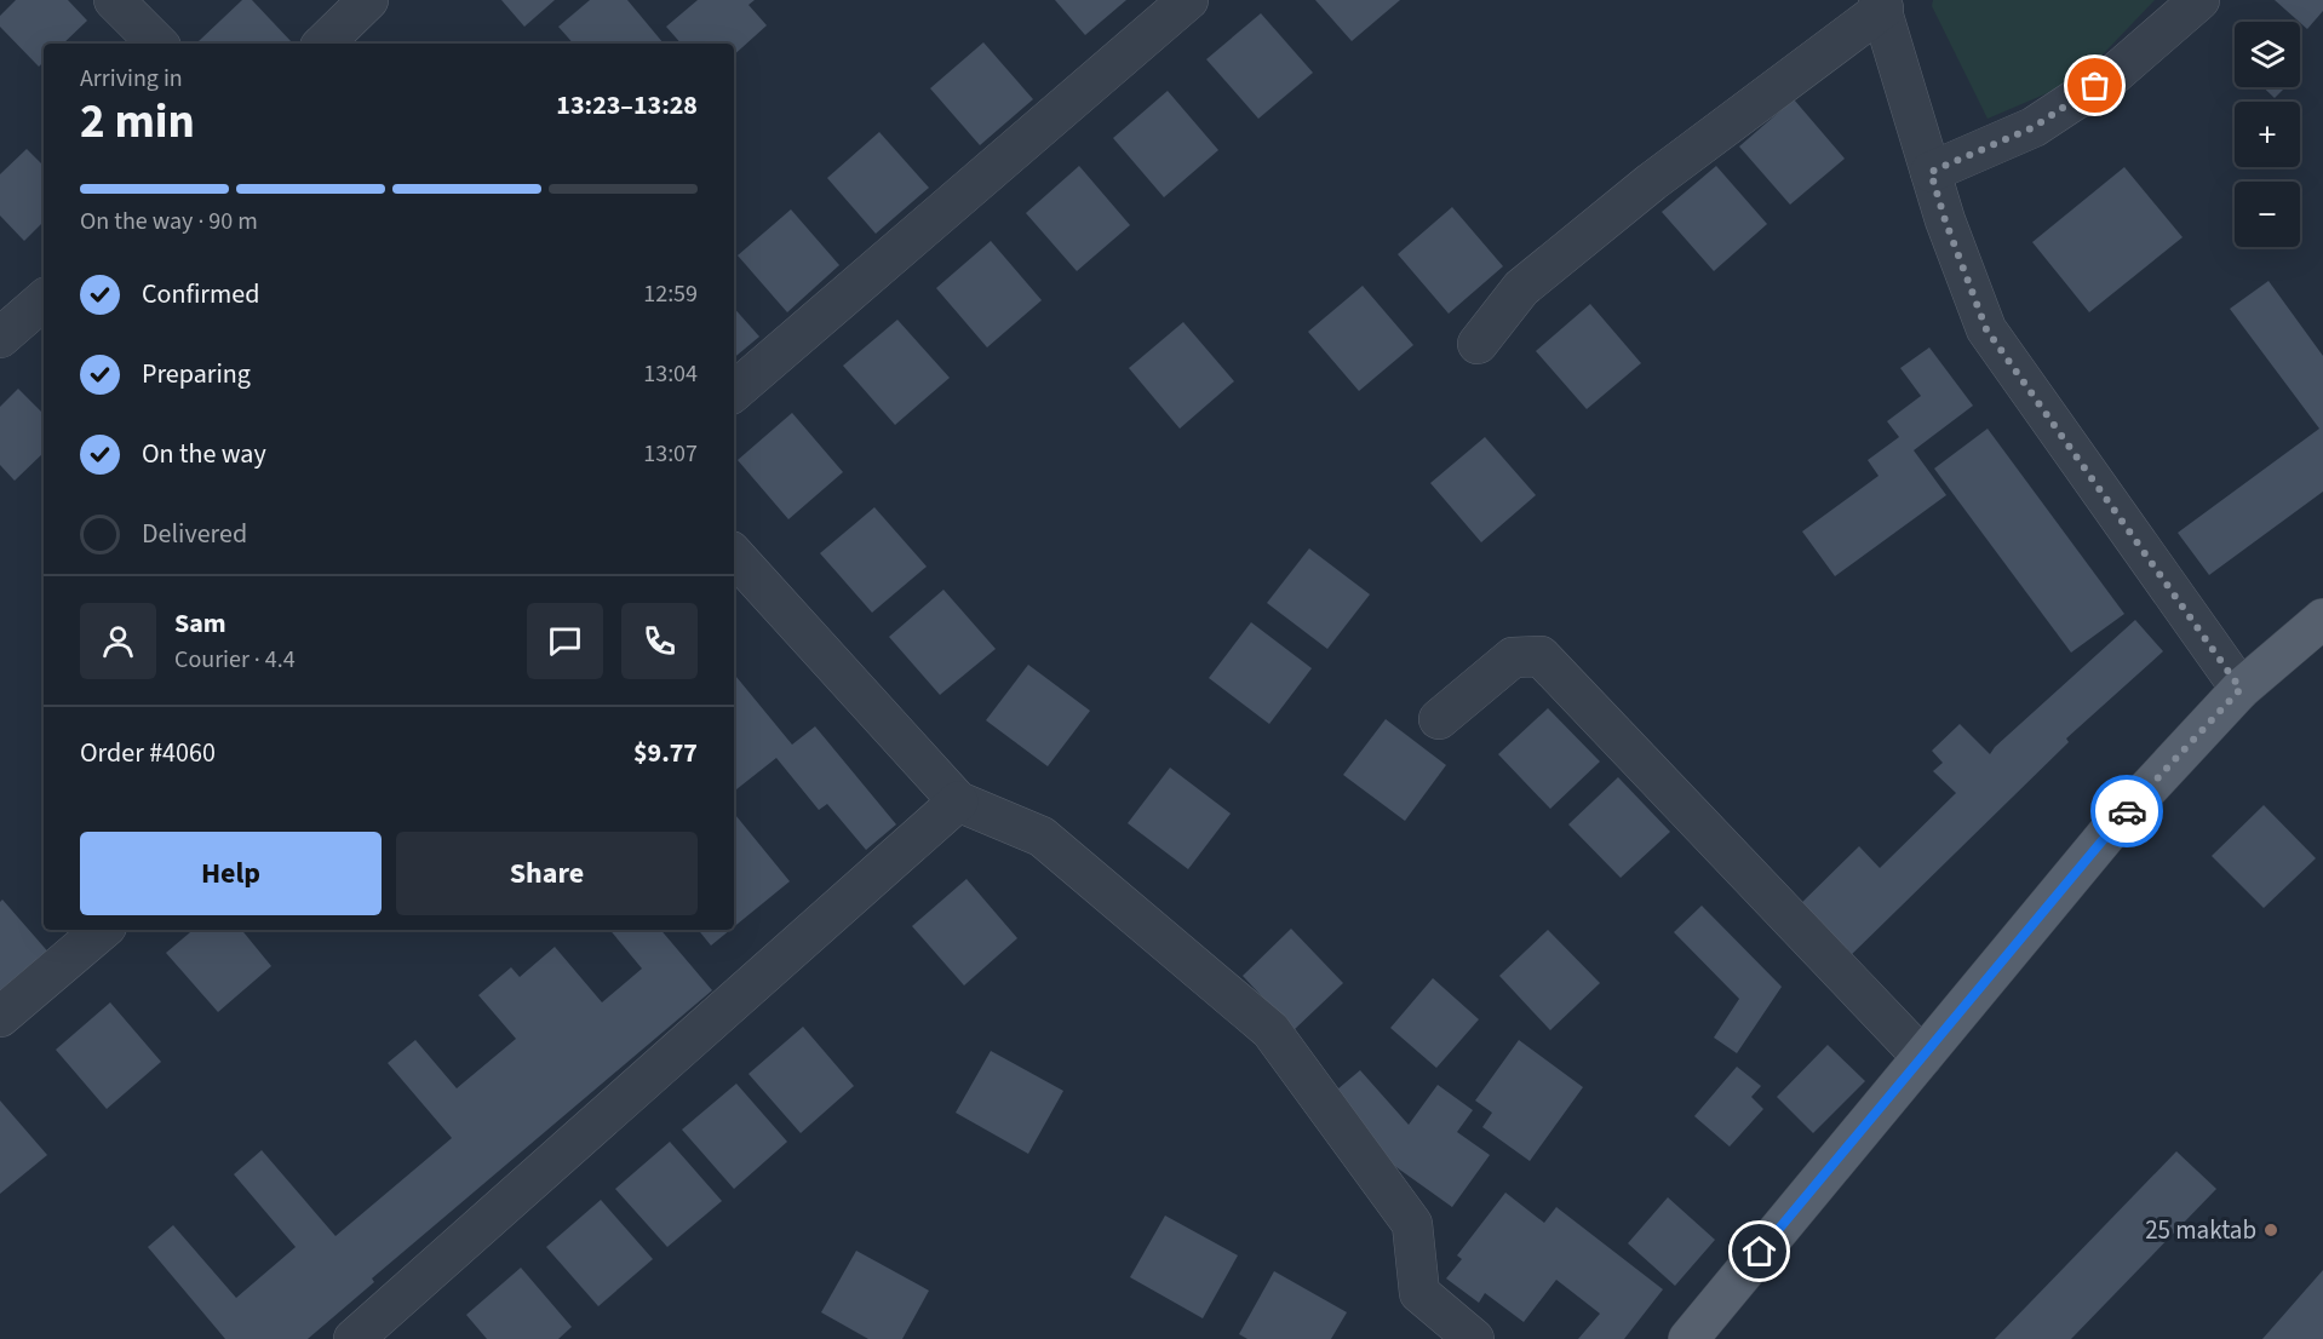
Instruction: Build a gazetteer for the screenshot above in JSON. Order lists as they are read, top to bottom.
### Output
{
  "places": ["25 maktab"],
  "page": {
    "map_buttons": ["+", "−"],
    "heading": ["2 min", "Arriving in", "13:23–13:28"],
    "panel": [
      "Sam",
      "Courier · 4.4",
      "Order #4060",
      "$9.77"
    ],
    "bar": "On the way · 90 m",
    "list": [
      ["Confirmed", "12:59"],
      ["Preparing", "13:04"],
      ["On the way", "13:07"],
      "Delivered"
    ],
    "buttons": ["Help", "Share"]
  }
}
